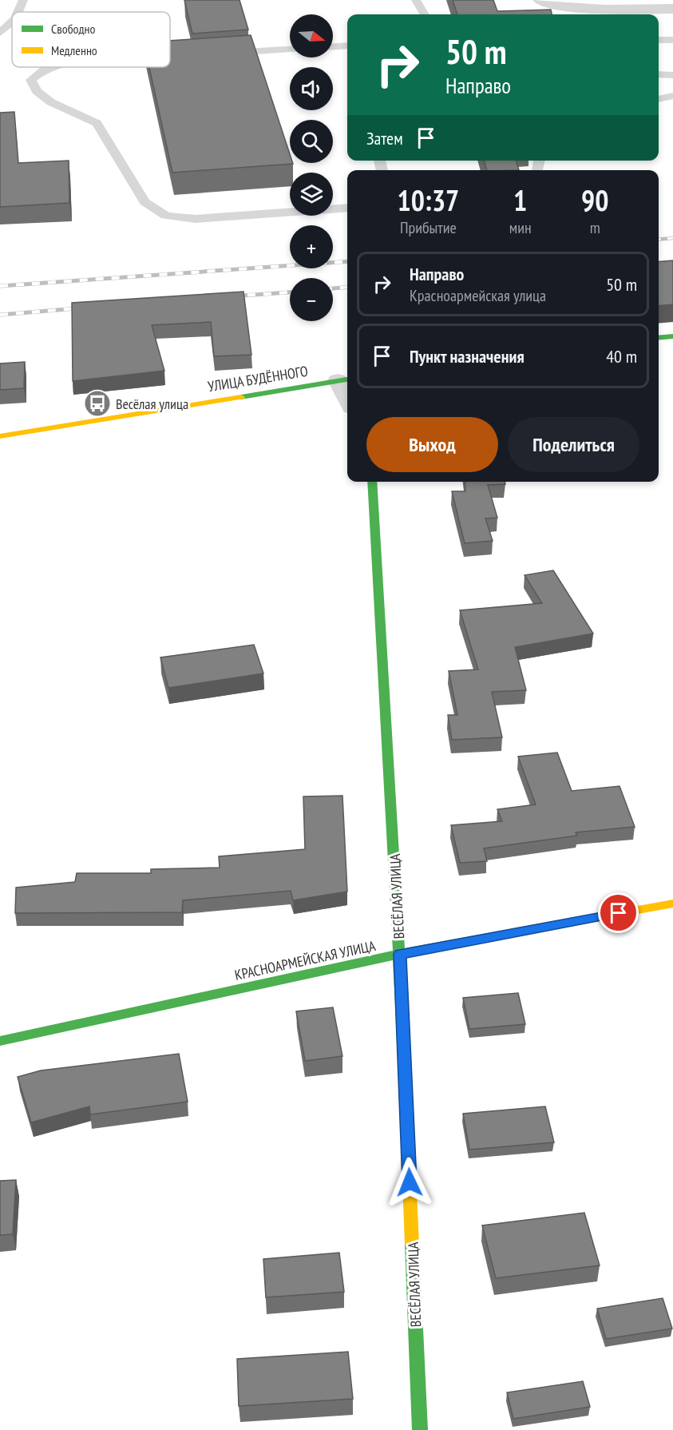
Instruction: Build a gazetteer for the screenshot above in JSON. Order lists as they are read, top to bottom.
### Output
{
  "streets": {
    "street": ["УЛИЦА БУДЁННОГО", "ВЕСЁЛАЯ УЛИЦА", "КРАСНОАРМЕЙСКАЯ УЛИЦА"]
  },
  "crossings": [
    ["ВЕСЁЛАЯ УЛИЦА", "КРАСНОАРМЕЙСКАЯ УЛИЦА"]
  ],
  "places": {
    "bus stop": ["Весёлая улица"]
  },
  "legend": ["Свободно", "Медленно"],
  "north": "right",
  "page": {
    "map_buttons": ["+", "−"],
    "turn": ["50 m", "Направо"],
    "then": "Затем",
    "eta": [
      "10:37",
      "Прибытие",
      "1",
      "мин",
      "90",
      "m"
    ],
    "list": [
      {
        "name": "Направо",
        "note": "Красноармейская улица",
        "value": "50 m"
      },
      {
        "name": "Пункт назначения",
        "value": "40 m"
      }
    ],
    "buttons": ["Выход", "Поделиться"]
  }
}
